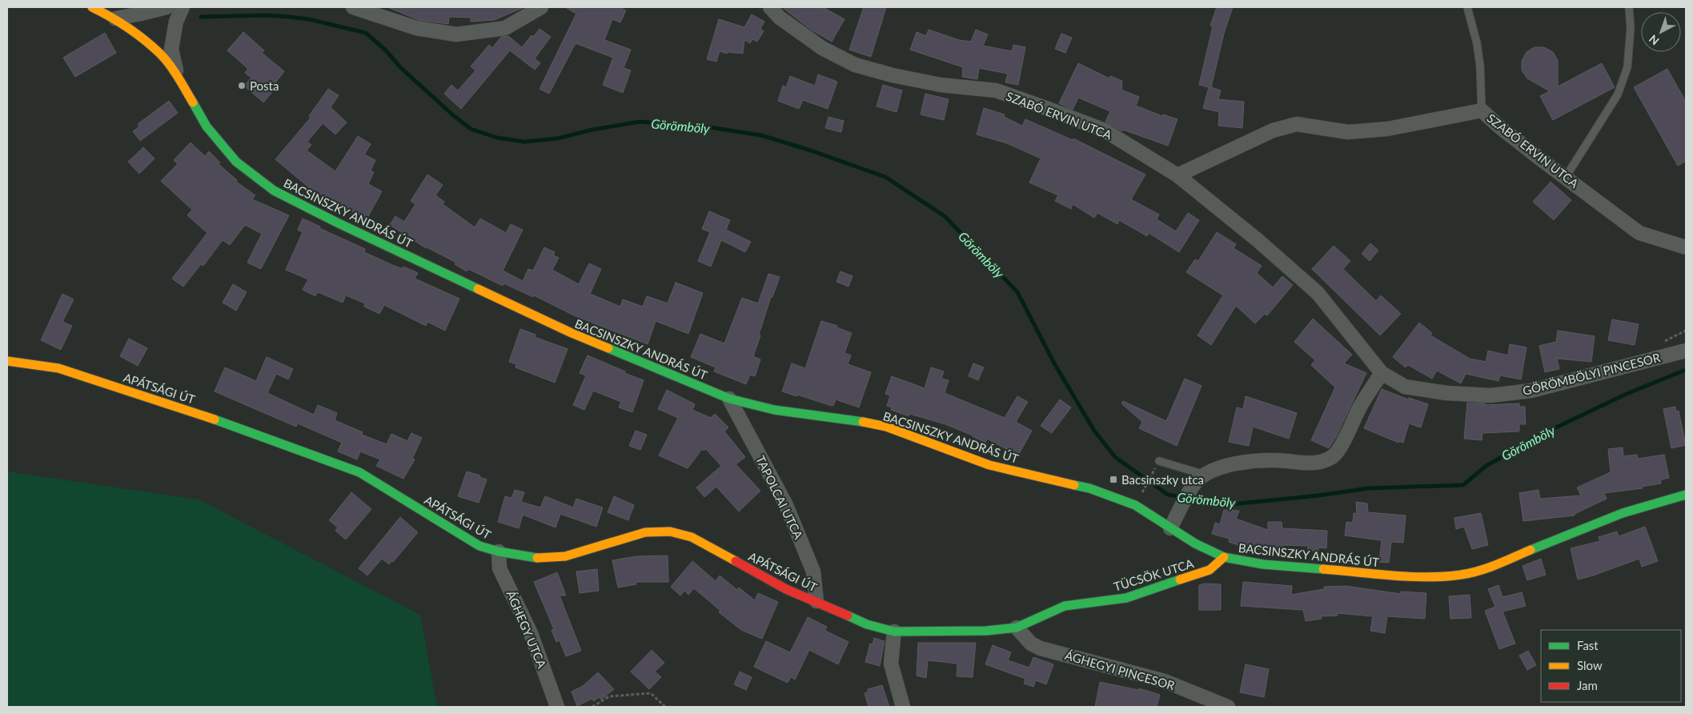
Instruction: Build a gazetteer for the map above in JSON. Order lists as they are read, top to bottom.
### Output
{
  "streets": {
    "street": [
      "SZABÓ ERVIN UTCA",
      "BACSINSZKY ANDRÁS ÚT",
      "GÖRÖMBÖLYI PINCESOR",
      "APÁTSÁGI ÚT",
      "TAPOLCAI UTCA",
      "TÜCSÖK UTCA",
      "ÁGHEGY UTCA",
      "ÁGHEGYI PINCESOR"
    ]
  },
  "crossings": [
    ["BACSINSZKY ANDRÁS ÚT", "TAPOLCAI UTCA"],
    ["BACSINSZKY ANDRÁS ÚT", "TÜCSÖK UTCA"],
    ["APÁTSÁGI ÚT", "TAPOLCAI UTCA"],
    ["APÁTSÁGI ÚT", "TÜCSÖK UTCA"],
    ["APÁTSÁGI ÚT", "ÁGHEGY UTCA"],
    ["APÁTSÁGI ÚT", "ÁGHEGYI PINCESOR"],
    ["TÜCSÖK UTCA", "ÁGHEGYI PINCESOR"]
  ],
  "water": ["Görömböly"],
  "places": {
    "other": ["Posta"],
    "transit": ["Bacsinszky utca"]
  },
  "legend": ["Fast", "Slow", "Jam"],
  "north": "bottom left"
}
